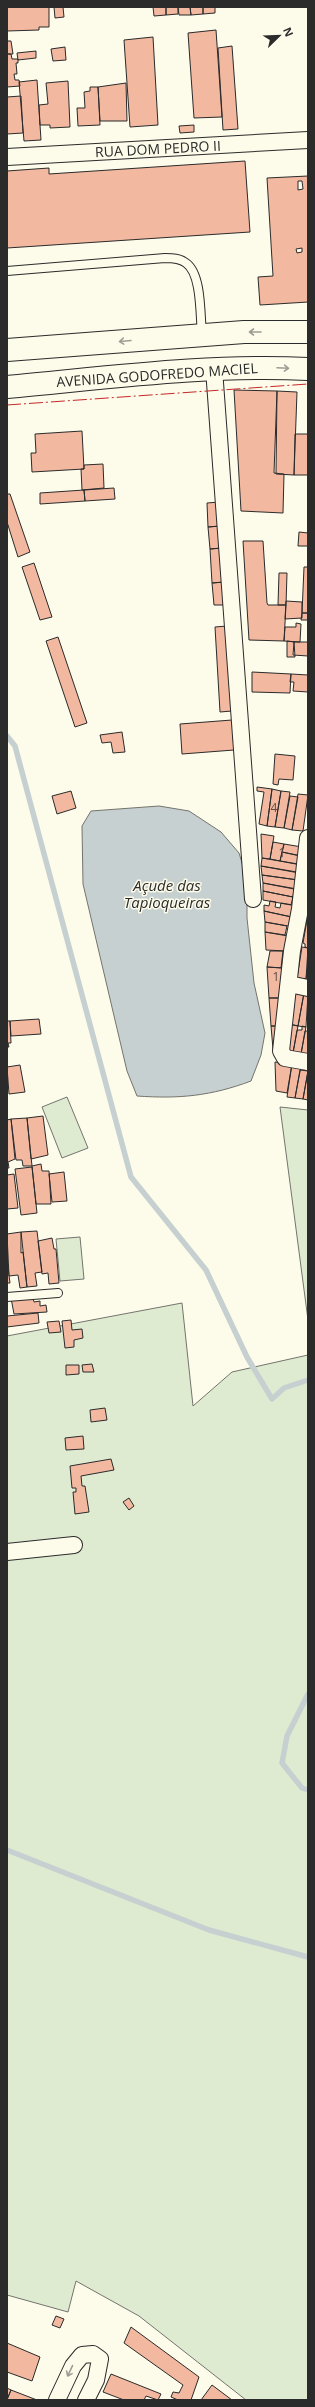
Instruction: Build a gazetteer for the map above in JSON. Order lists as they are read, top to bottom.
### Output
{
  "streets": {
    "main road": ["AVENIDA GODOFREDO MACIEL"],
    "street": ["RUA DOM PEDRO II"]
  },
  "water": ["Açude das Tapioqueiras"],
  "house_numbers": ["4", "1", "1"],
  "north": "top right"
}
